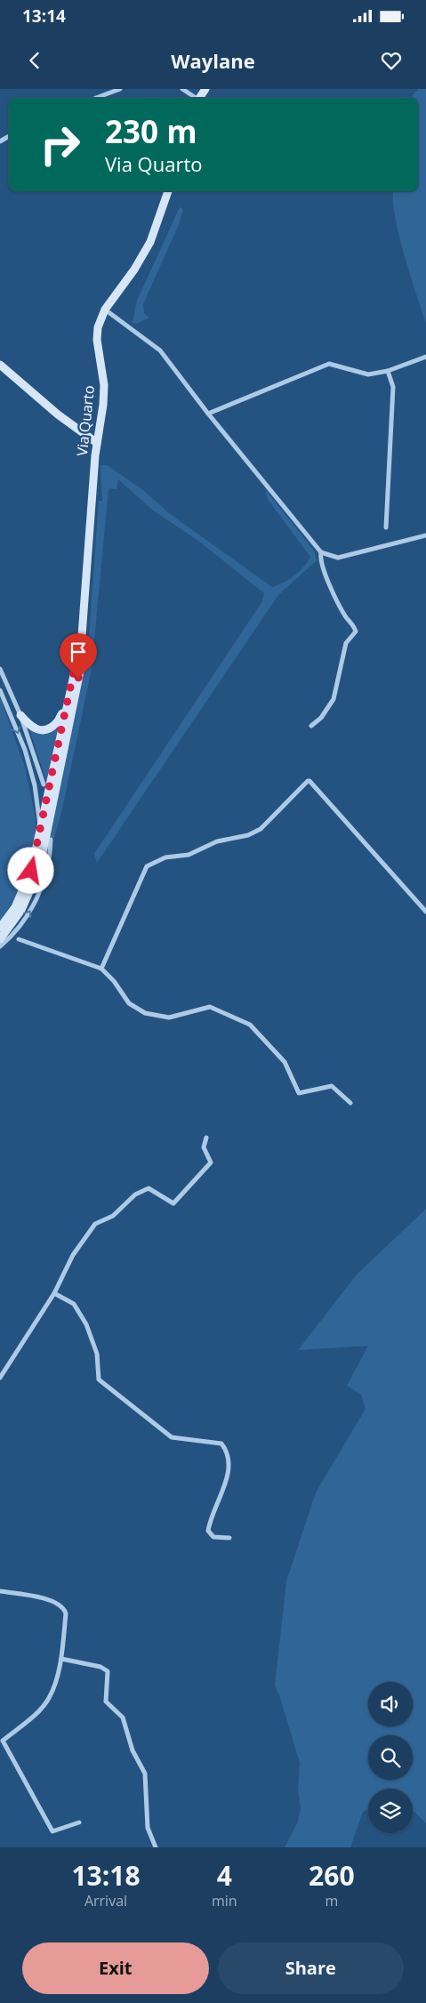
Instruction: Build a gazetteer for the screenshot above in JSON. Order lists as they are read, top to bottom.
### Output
{
  "streets": {
    "street": ["Via Quarto"]
  },
  "page": {
    "status": "13:14",
    "header": "Waylane",
    "turn": ["230 m", "Via Quarto"],
    "eta": [
      "13:18",
      "Arrival",
      "4",
      "min",
      "260",
      "m"
    ],
    "buttons": ["Exit", "Share"]
  }
}
